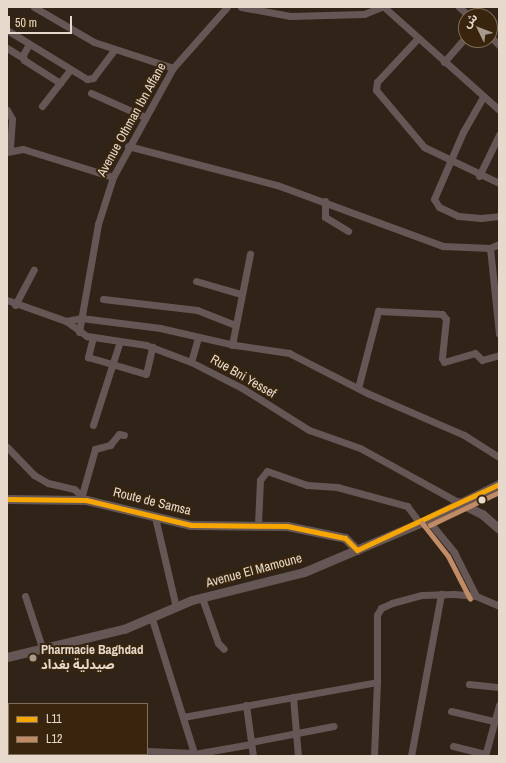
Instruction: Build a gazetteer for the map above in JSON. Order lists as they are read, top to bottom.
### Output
{
  "streets": {
    "street": [
      "Avenue Othman Ibn Affane",
      "Rue Bni Yessef",
      "Route de Samsa",
      "Avenue El Mamoune"
    ]
  },
  "crossings": [
    ["Avenue Othman Ibn Affane", "Rue Bni Yessef"],
    ["Rue Bni Yessef", "Avenue El Mamoune"],
    ["Route de Samsa", "Avenue El Mamoune"]
  ],
  "places": ["Pharmacie Baghdad صيدلية بغداد"],
  "lines": ["transit line L11", "transit line L12"],
  "legend": ["L11", "L12"],
  "scale_bar": "50 m",
  "north": "top left"
}
